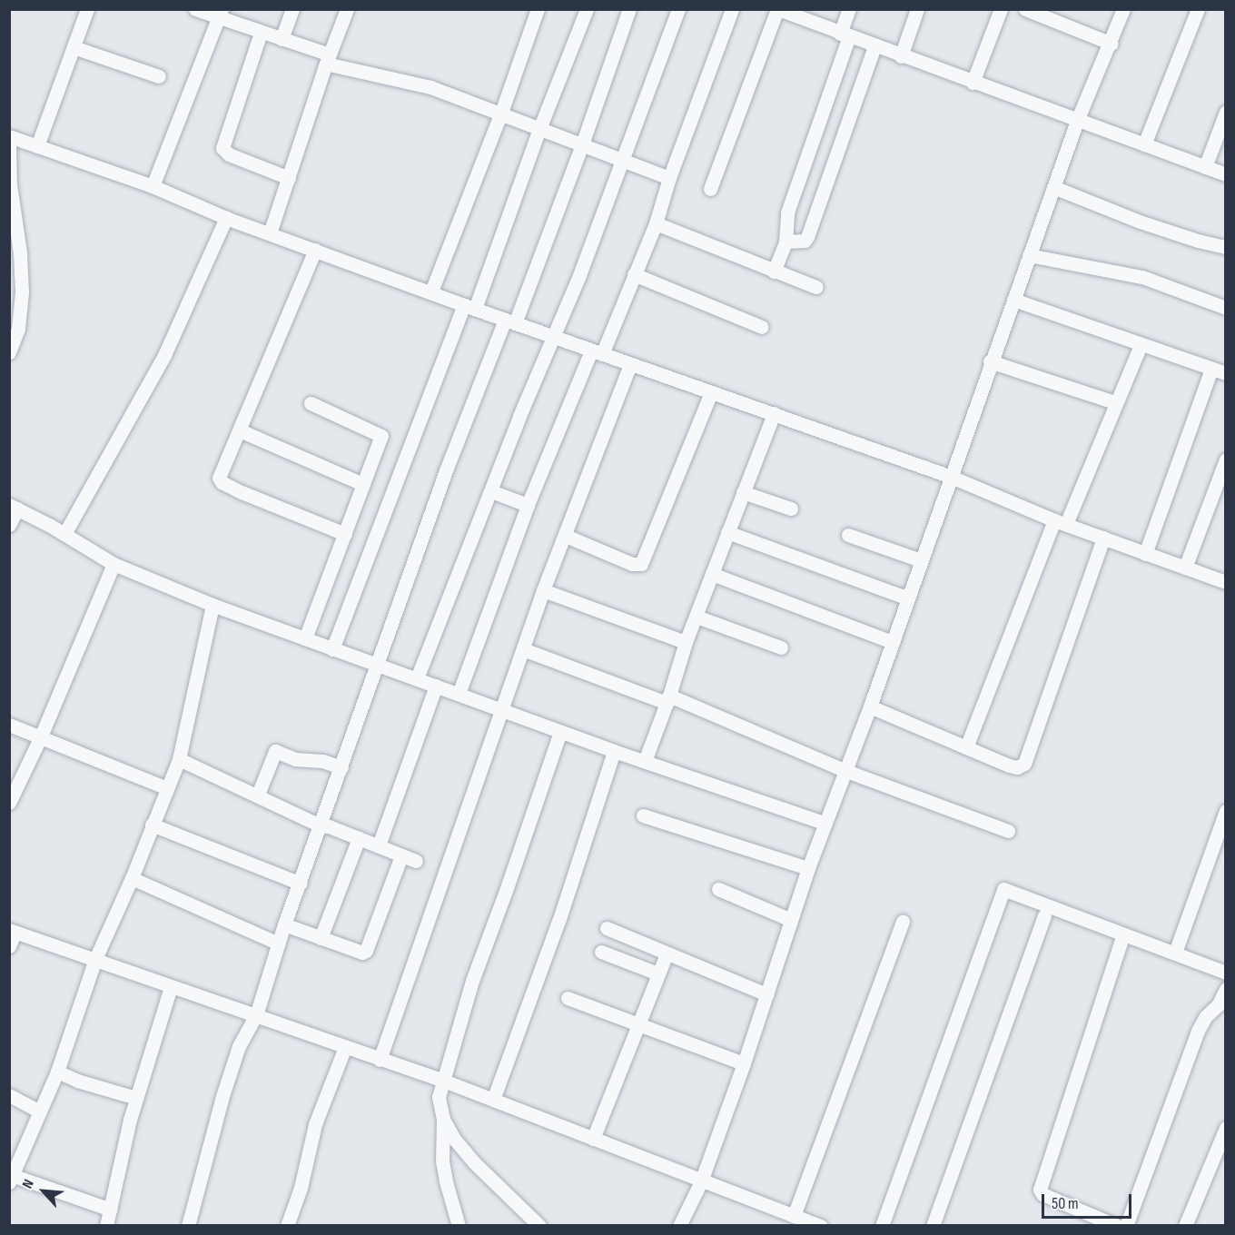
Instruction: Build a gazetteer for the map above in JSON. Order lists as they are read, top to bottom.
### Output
{
  "scale_bar": "50 m",
  "north": "top left"
}
